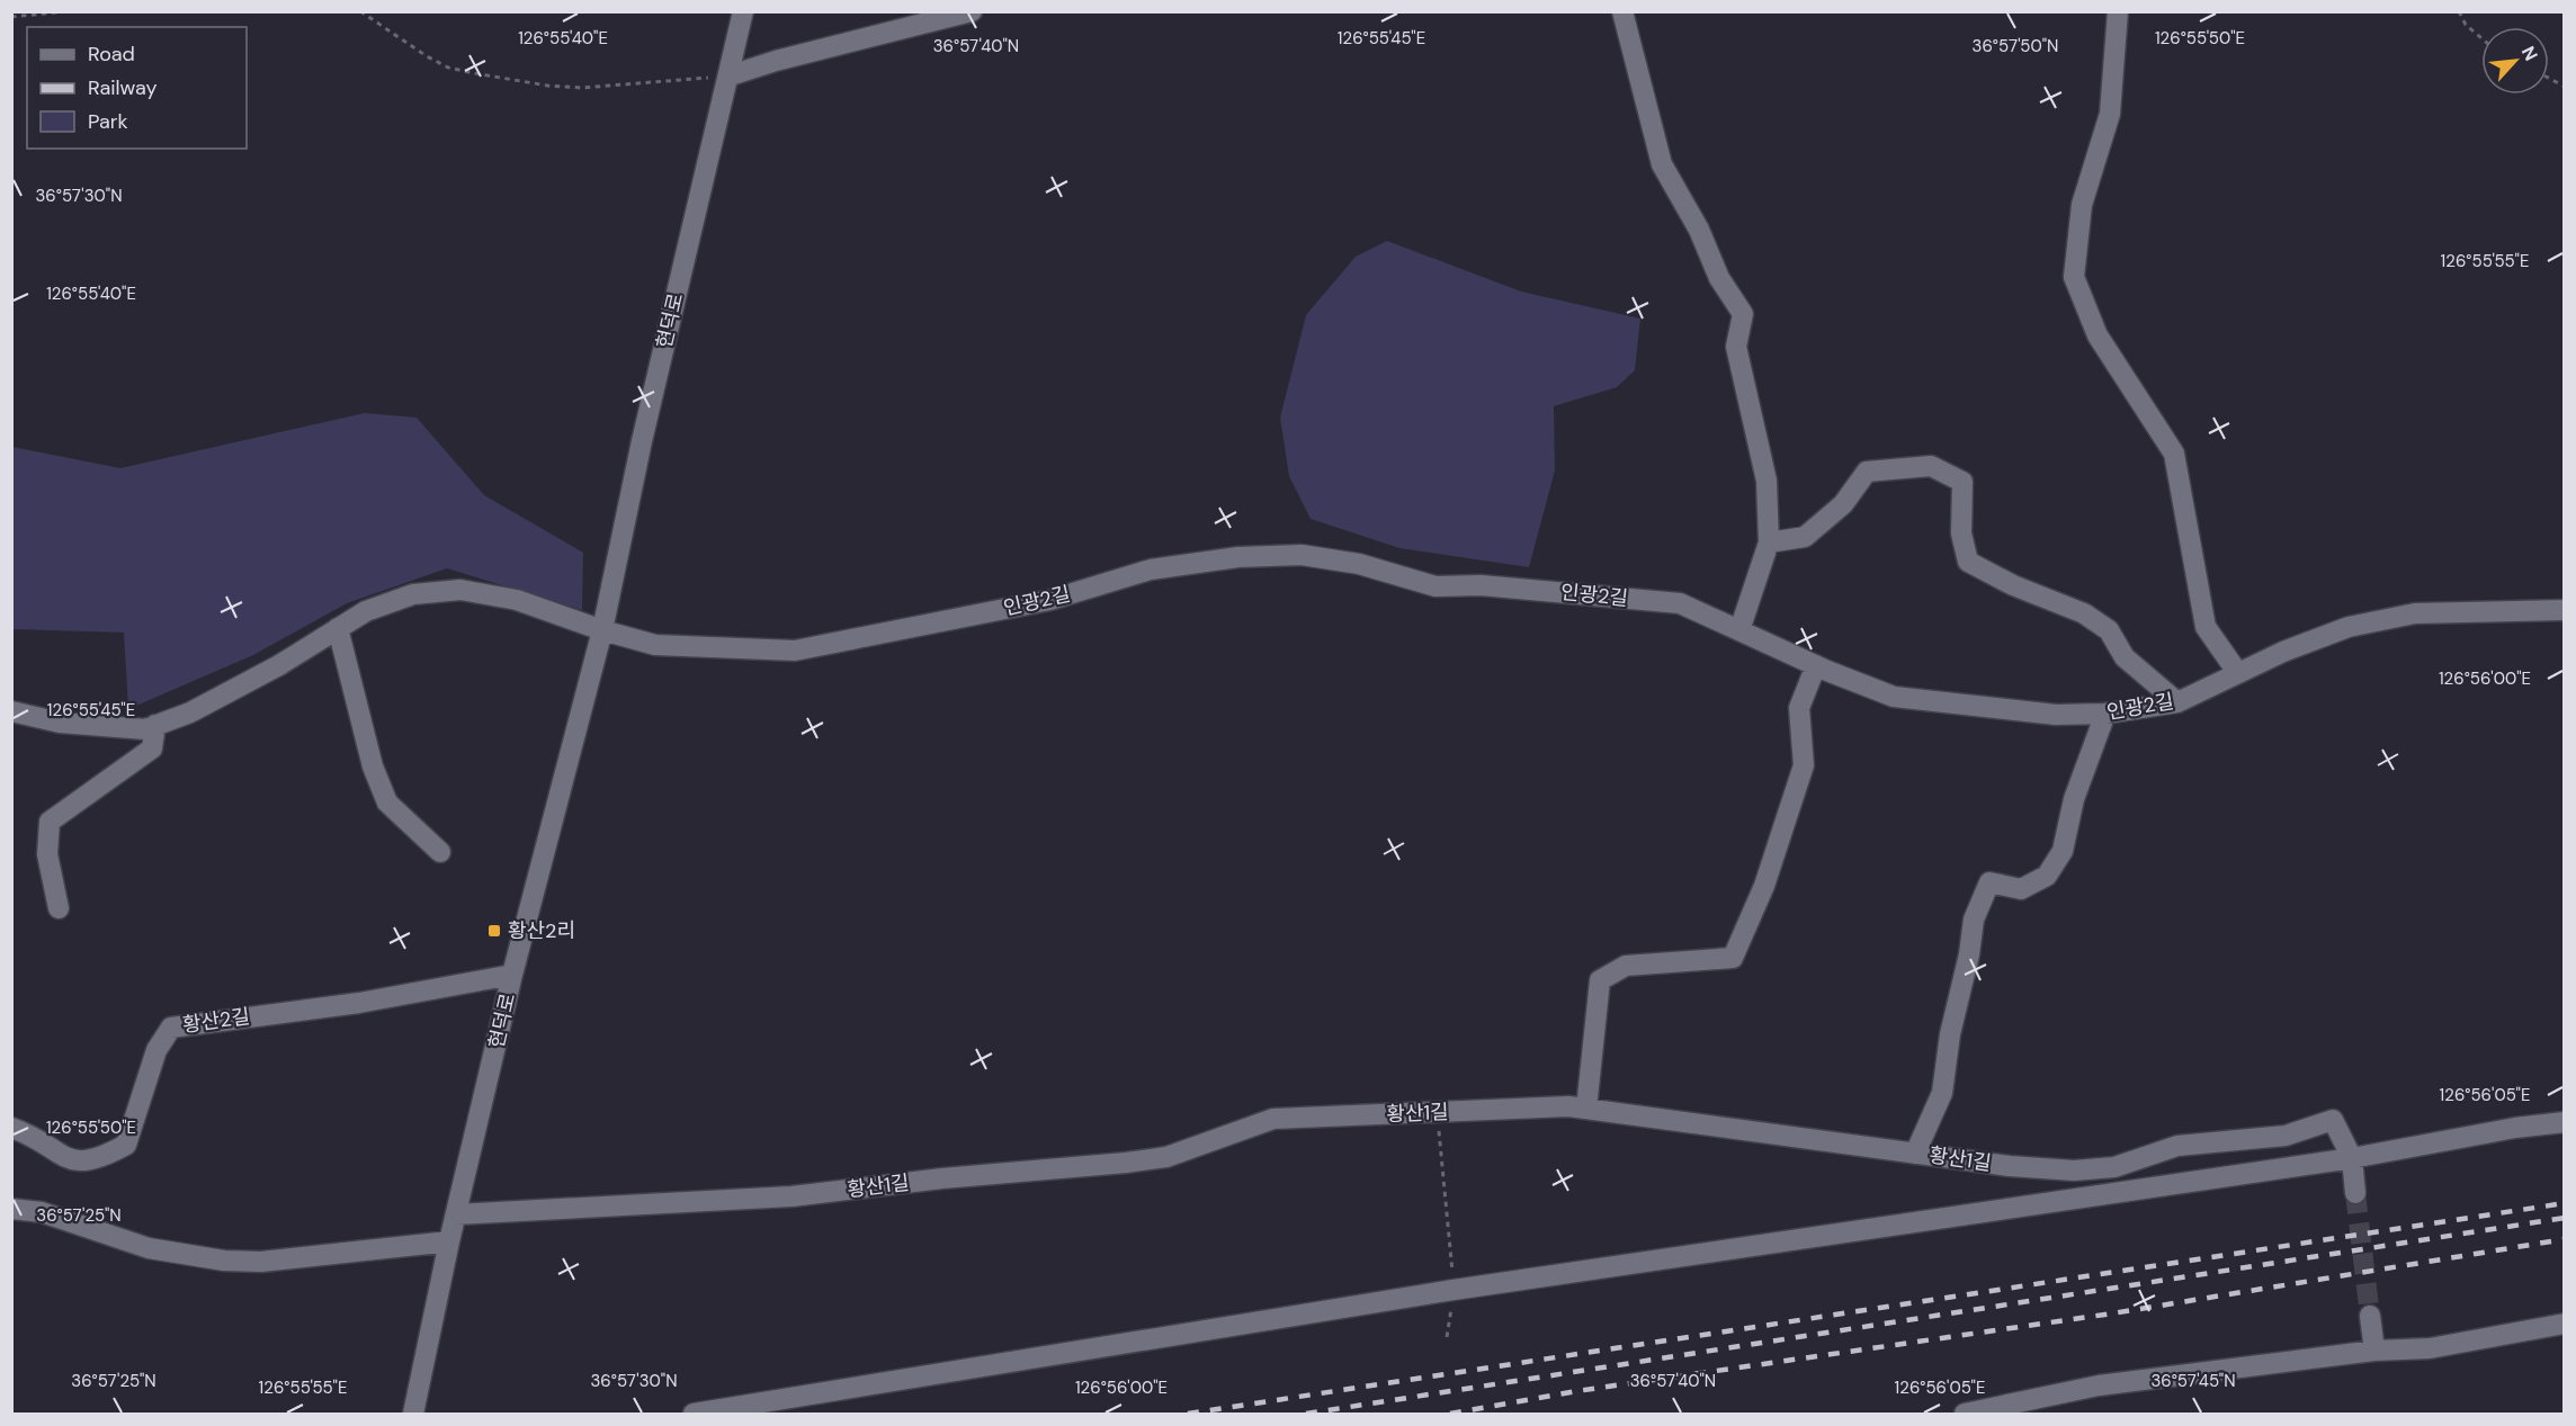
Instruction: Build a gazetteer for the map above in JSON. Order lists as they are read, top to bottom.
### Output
{
  "streets": {
    "street": [
      "현덕로",
      "인광2길",
      "황산2길",
      "황산1길"
    ]
  },
  "crossings": [
    ["현덕로", "인광2길"],
    ["현덕로", "황산2길"],
    ["현덕로", "황산1길"]
  ],
  "places": {
    "transit": ["황산2리"]
  },
  "legend": ["Road", "Railway", "Park"],
  "north": "top right",
  "coordinates": [
    "126°55'40\"E",
    "126°55'45\"E",
    "126°55'50\"E",
    "36°57'40\"N",
    "36°57'50\"N",
    "36°57'30\"N",
    "126°55'55\"E",
    "126°56'00\"E",
    "126°56'05\"E",
    "36°57'25\"N",
    "36°57'45\"N"
  ]
}
